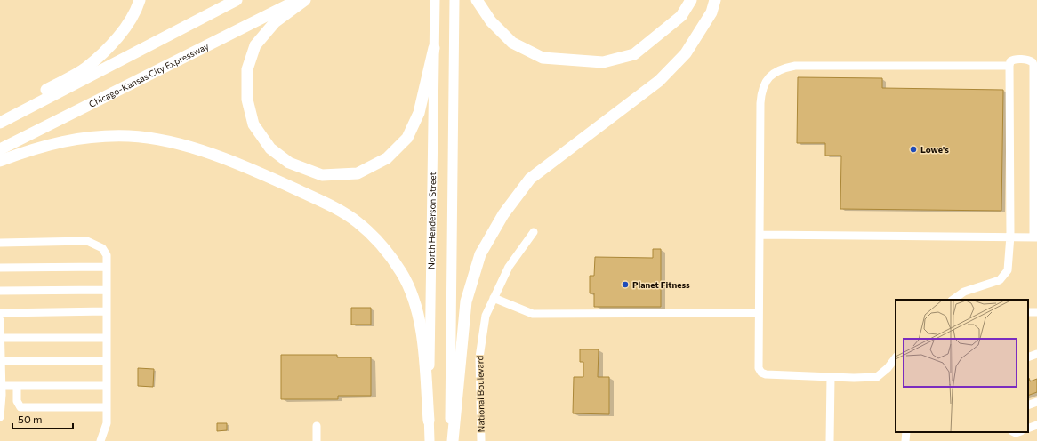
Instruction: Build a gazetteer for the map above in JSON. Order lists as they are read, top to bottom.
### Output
{
  "streets": {
    "highway": ["Chicago-Kansas City Expressway"],
    "main road": ["North Henderson Street"],
    "street": ["National Boulevard"]
  },
  "places": ["Lowe's", "Planet Fitness"],
  "scale_bar": "50 m"
}
